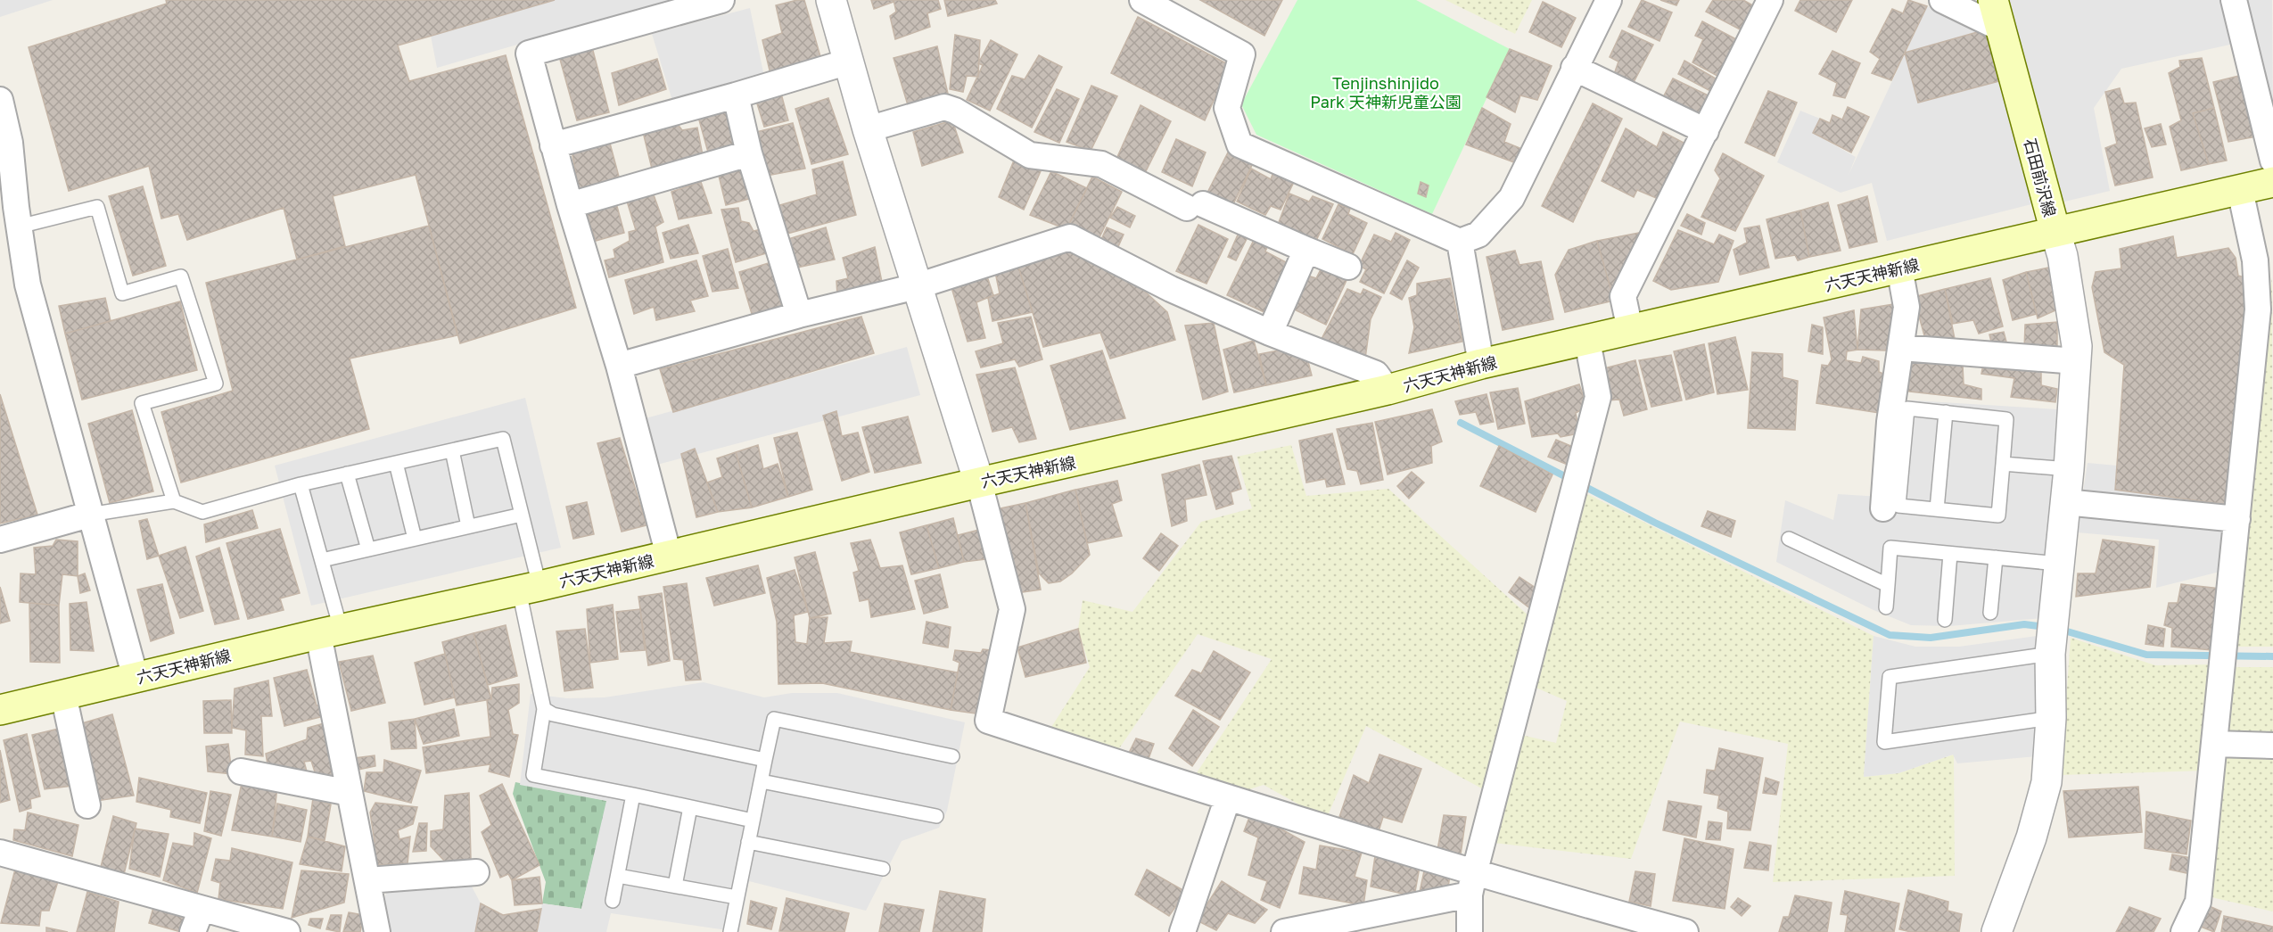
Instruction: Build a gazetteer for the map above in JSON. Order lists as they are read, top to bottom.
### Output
{
  "streets": {
    "main road": ["石田前沢線", "六天天神新線"]
  },
  "crossings": [
    ["石田前沢線", "六天天神新線"]
  ],
  "parks": ["Tenjinshinjido Park 天神新児童公園"]
}
